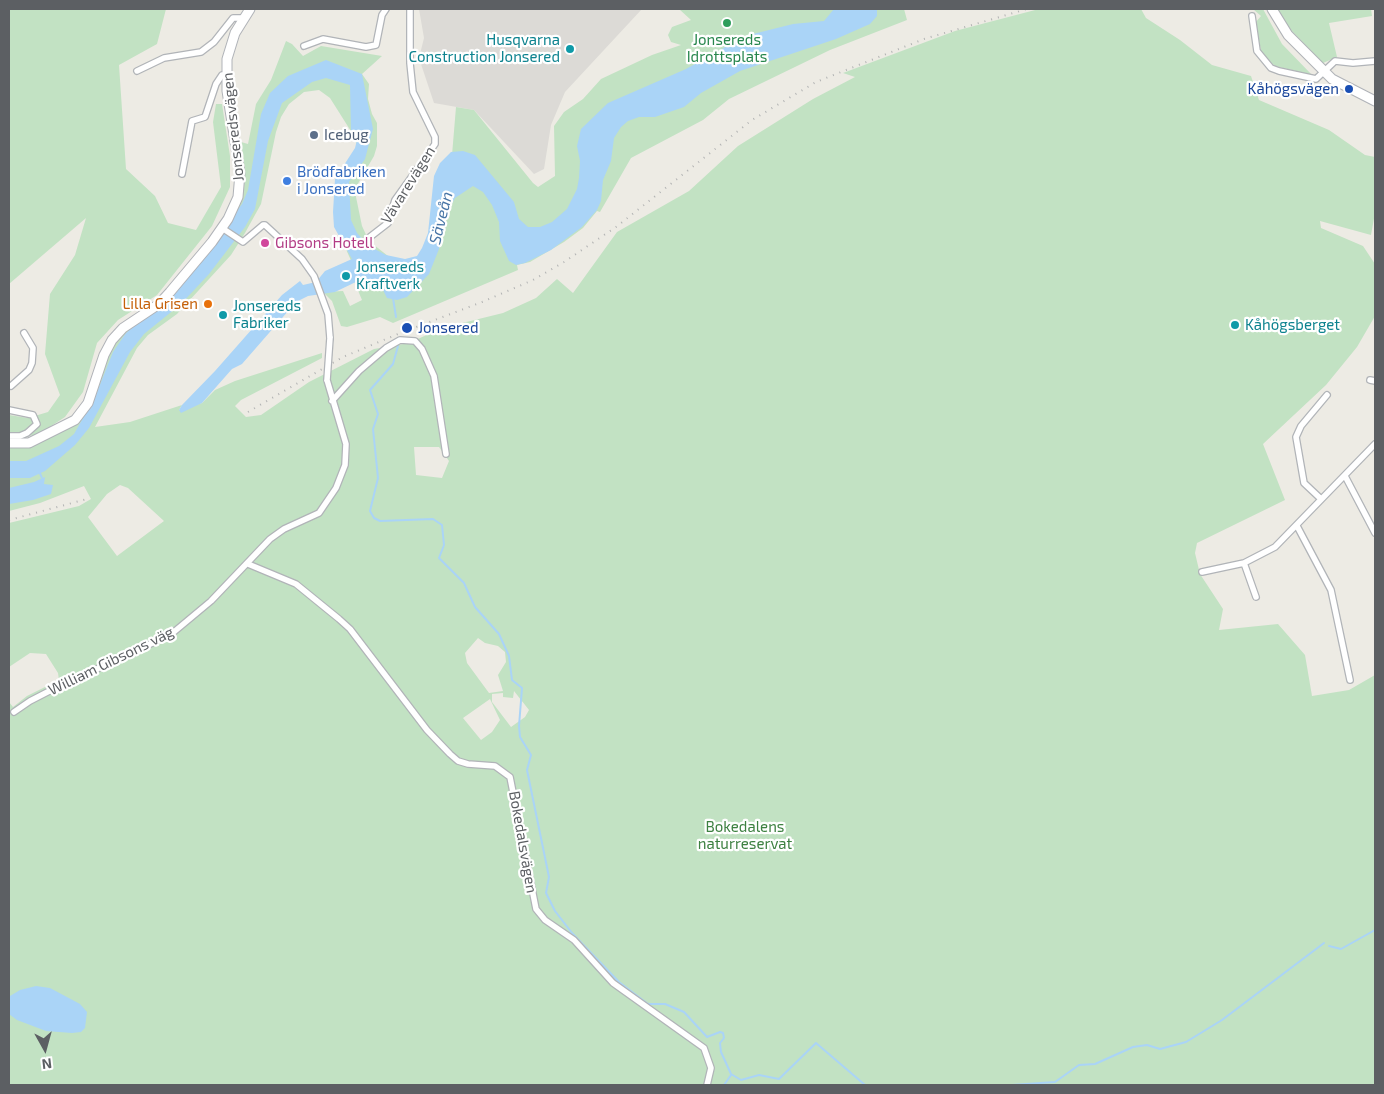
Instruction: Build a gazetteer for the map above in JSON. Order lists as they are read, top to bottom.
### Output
{
  "streets": {
    "street": [
      "Jonseredsvägen",
      "Vävarevägen",
      "William Gibsons väg",
      "Bokedalsvägen"
    ]
  },
  "crossings": [
    ["Jonseredsvägen", "William Gibsons väg"],
    ["William Gibsons väg", "Bokedalsvägen"]
  ],
  "water": ["Säveån"],
  "parks": ["Bokedalens naturreservat"],
  "places": [
    "Jonsereds Idrottsplats",
    "Husqvarna Construction Jonsered",
    "Kåhögsvägen",
    "Icebug",
    "Brödfabriken i Jonsered",
    "Gibsons Hotell",
    "Jonsereds Kraftverk",
    "Lilla Grisen",
    "Jonsereds Fabriker",
    "Kåhögsberget",
    "Jonsered"
  ],
  "north": "bottom"
}
